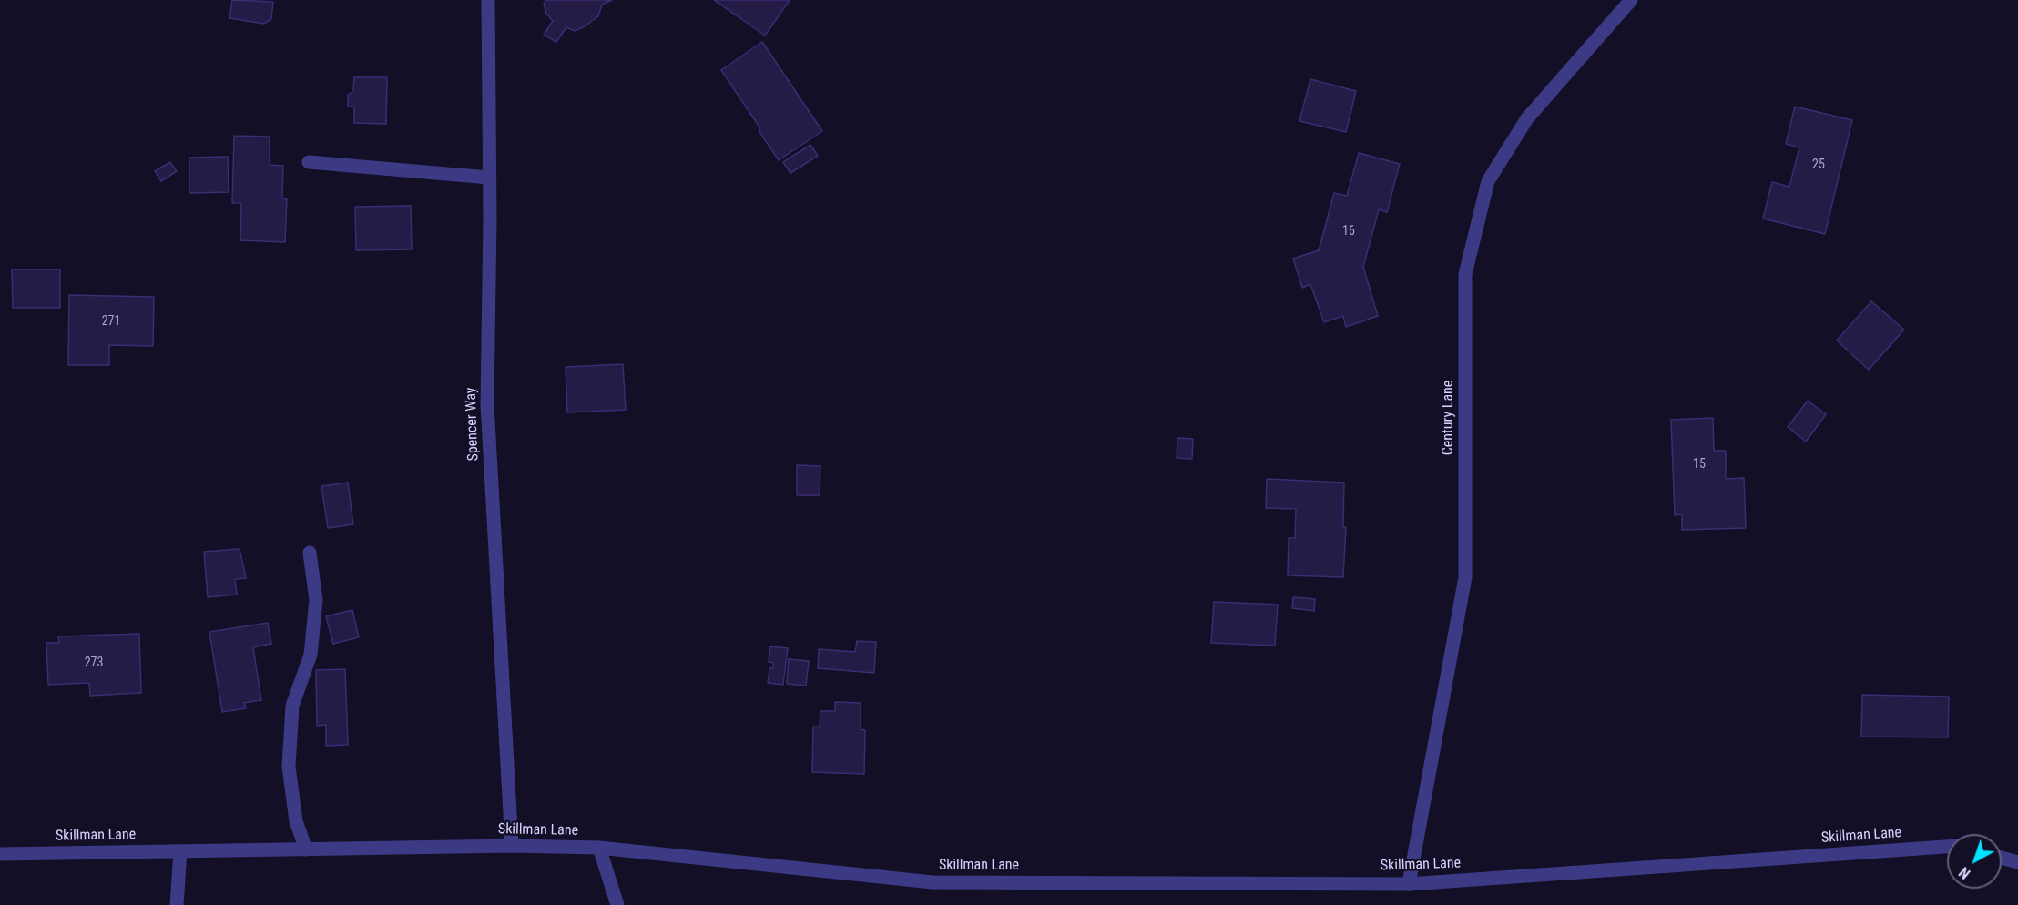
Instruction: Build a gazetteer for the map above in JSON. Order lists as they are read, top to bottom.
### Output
{
  "streets": {
    "street": ["Century Lane", "Spencer Way", "Skillman Lane"]
  },
  "crossings": [
    ["Century Lane", "Skillman Lane"],
    ["Spencer Way", "Skillman Lane"]
  ],
  "house_numbers": [
    "25",
    "16",
    "271",
    "15",
    "273"
  ],
  "north": "bottom left"
}
